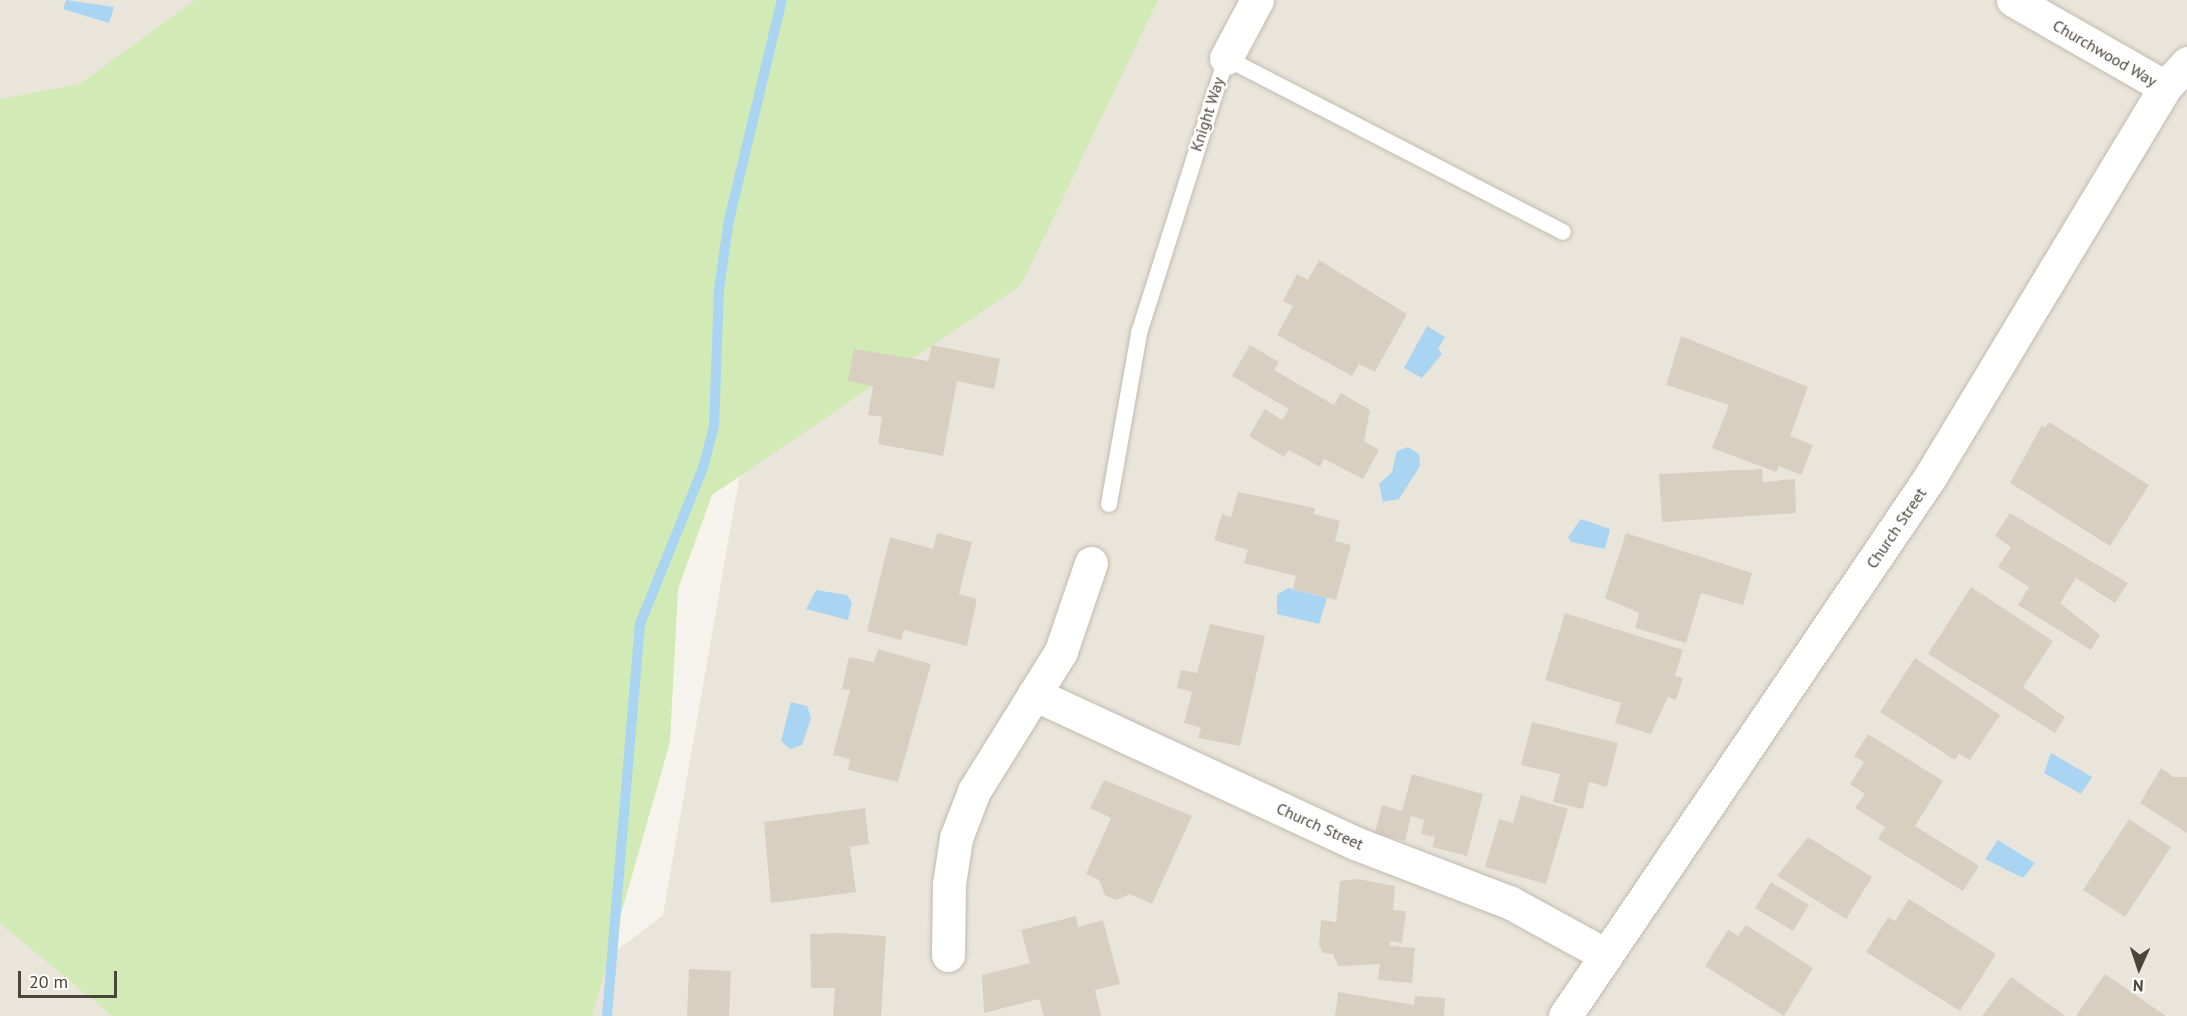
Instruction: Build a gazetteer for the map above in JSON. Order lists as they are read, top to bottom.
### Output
{
  "streets": {
    "street": ["Churchwood Way", "Church Street"],
    "lane": ["Knight Way"]
  },
  "crossings": [
    ["Churchwood Way", "Church Street"]
  ],
  "scale_bar": "20 m",
  "north": "bottom"
}
